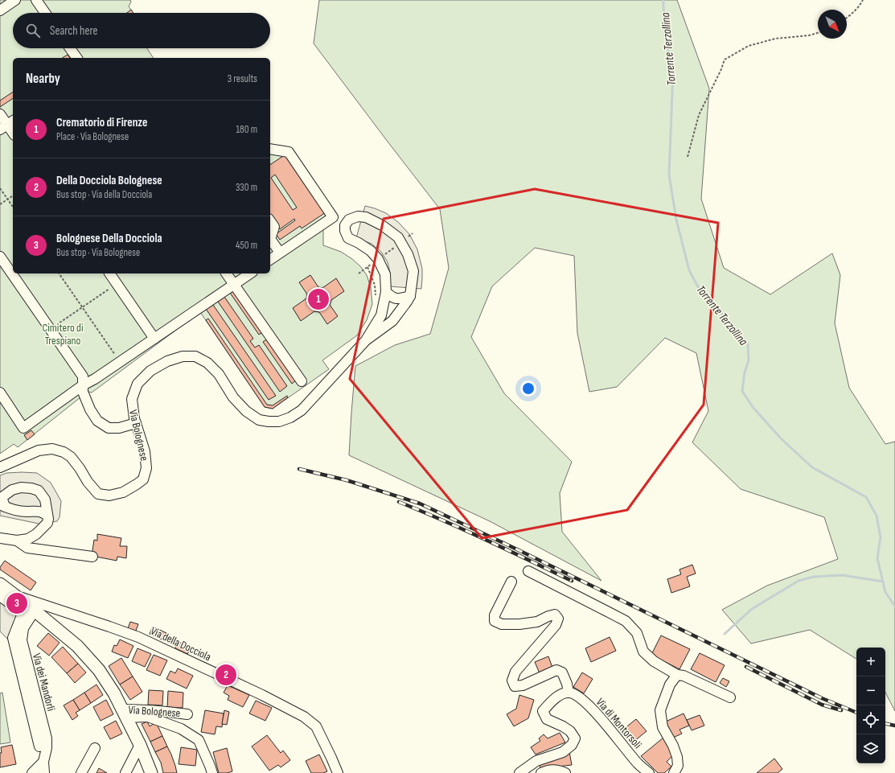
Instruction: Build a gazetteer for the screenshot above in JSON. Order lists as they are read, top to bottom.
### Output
{
  "streets": {
    "main road": ["Via Bolognese"],
    "street": ["Via della Docciola", "Via dei Mandorli", "Via di Montorsoli"]
  },
  "crossings": [
    ["Via Bolognese", "Via della Docciola"],
    ["Via Bolognese", "Via dei Mandorli"]
  ],
  "water": ["Torrente Terzollina"],
  "parks": ["Cimitero di Trespiano"],
  "north": "bottom right",
  "page": {
    "search": "Search here",
    "heading": ["Nearby", "3 results"],
    "list": [
      {
        "mark": "1",
        "name": "Crematorio di Firenze",
        "note": "Place · Via Bolognese",
        "value": "180 m"
      },
      {
        "mark": "2",
        "name": "Della Docciola Bolognese",
        "note": "Bus stop · Via della Docciola",
        "value": "330 m"
      },
      {
        "mark": "3",
        "name": "Bolognese Della Docciola",
        "note": "Bus stop · Via Bolognese",
        "value": "450 m"
      }
    ],
    "pins": ["1", "3", "2"],
    "map_buttons": ["+", "−"]
  }
}
